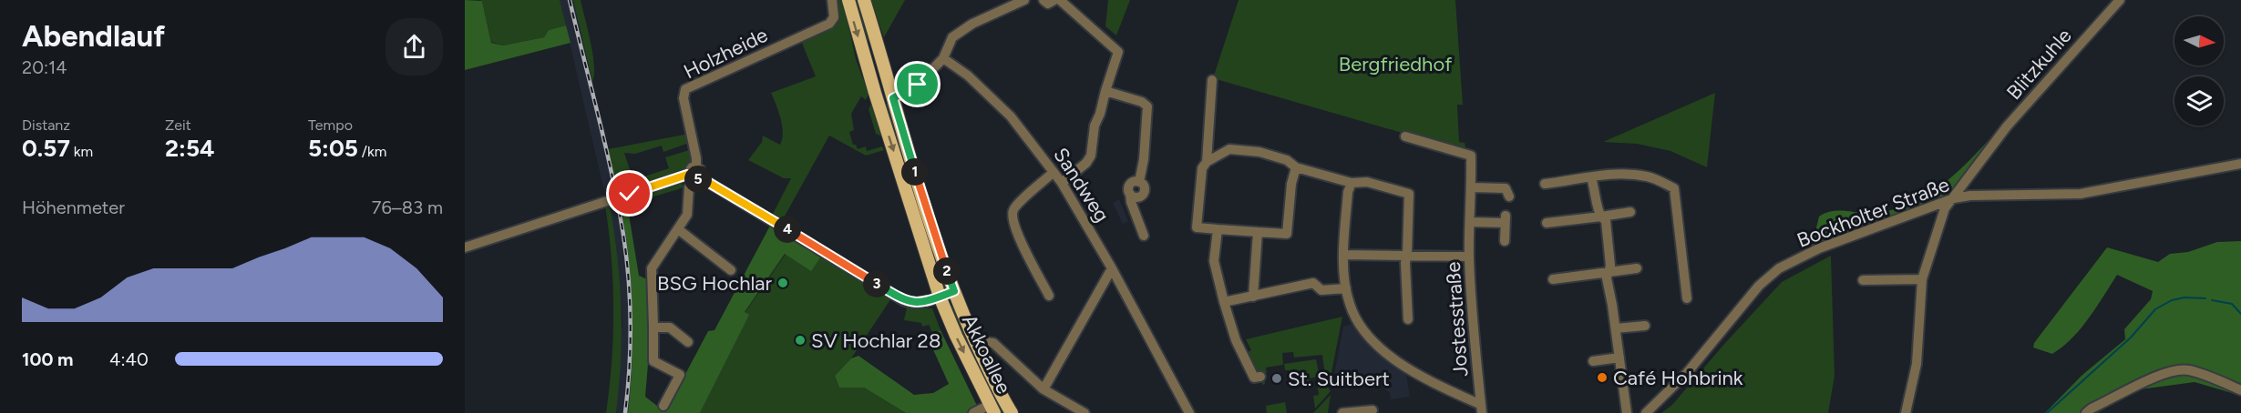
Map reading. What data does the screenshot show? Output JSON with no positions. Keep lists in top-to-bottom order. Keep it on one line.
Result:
{"streets":{"main road":["Akkoallee"],"street":["Holzheide","Blitzkuhle","Sandweg","Bockholter Straße","Jostesstraße"]},"crossings":[["Blitzkuhle","Bockholter Straße"]],"parks":["Bergfriedhof"],"places":["BSG Hochlar","SV Hochlar 28","Café Hohbrink","St. Suitbert"],"north":"right","page":{"heading":["Abendlauf","20:14"],"stats":[["Distanz","0.57 km"],["Zeit","2:54"],["Tempo","5:05 /km"]],"pins":["1","5","4","2","3"],"chart":["Höhenmeter","76–83 m"],"list":[{"name":"100 m","note":"4:40"}]}}
